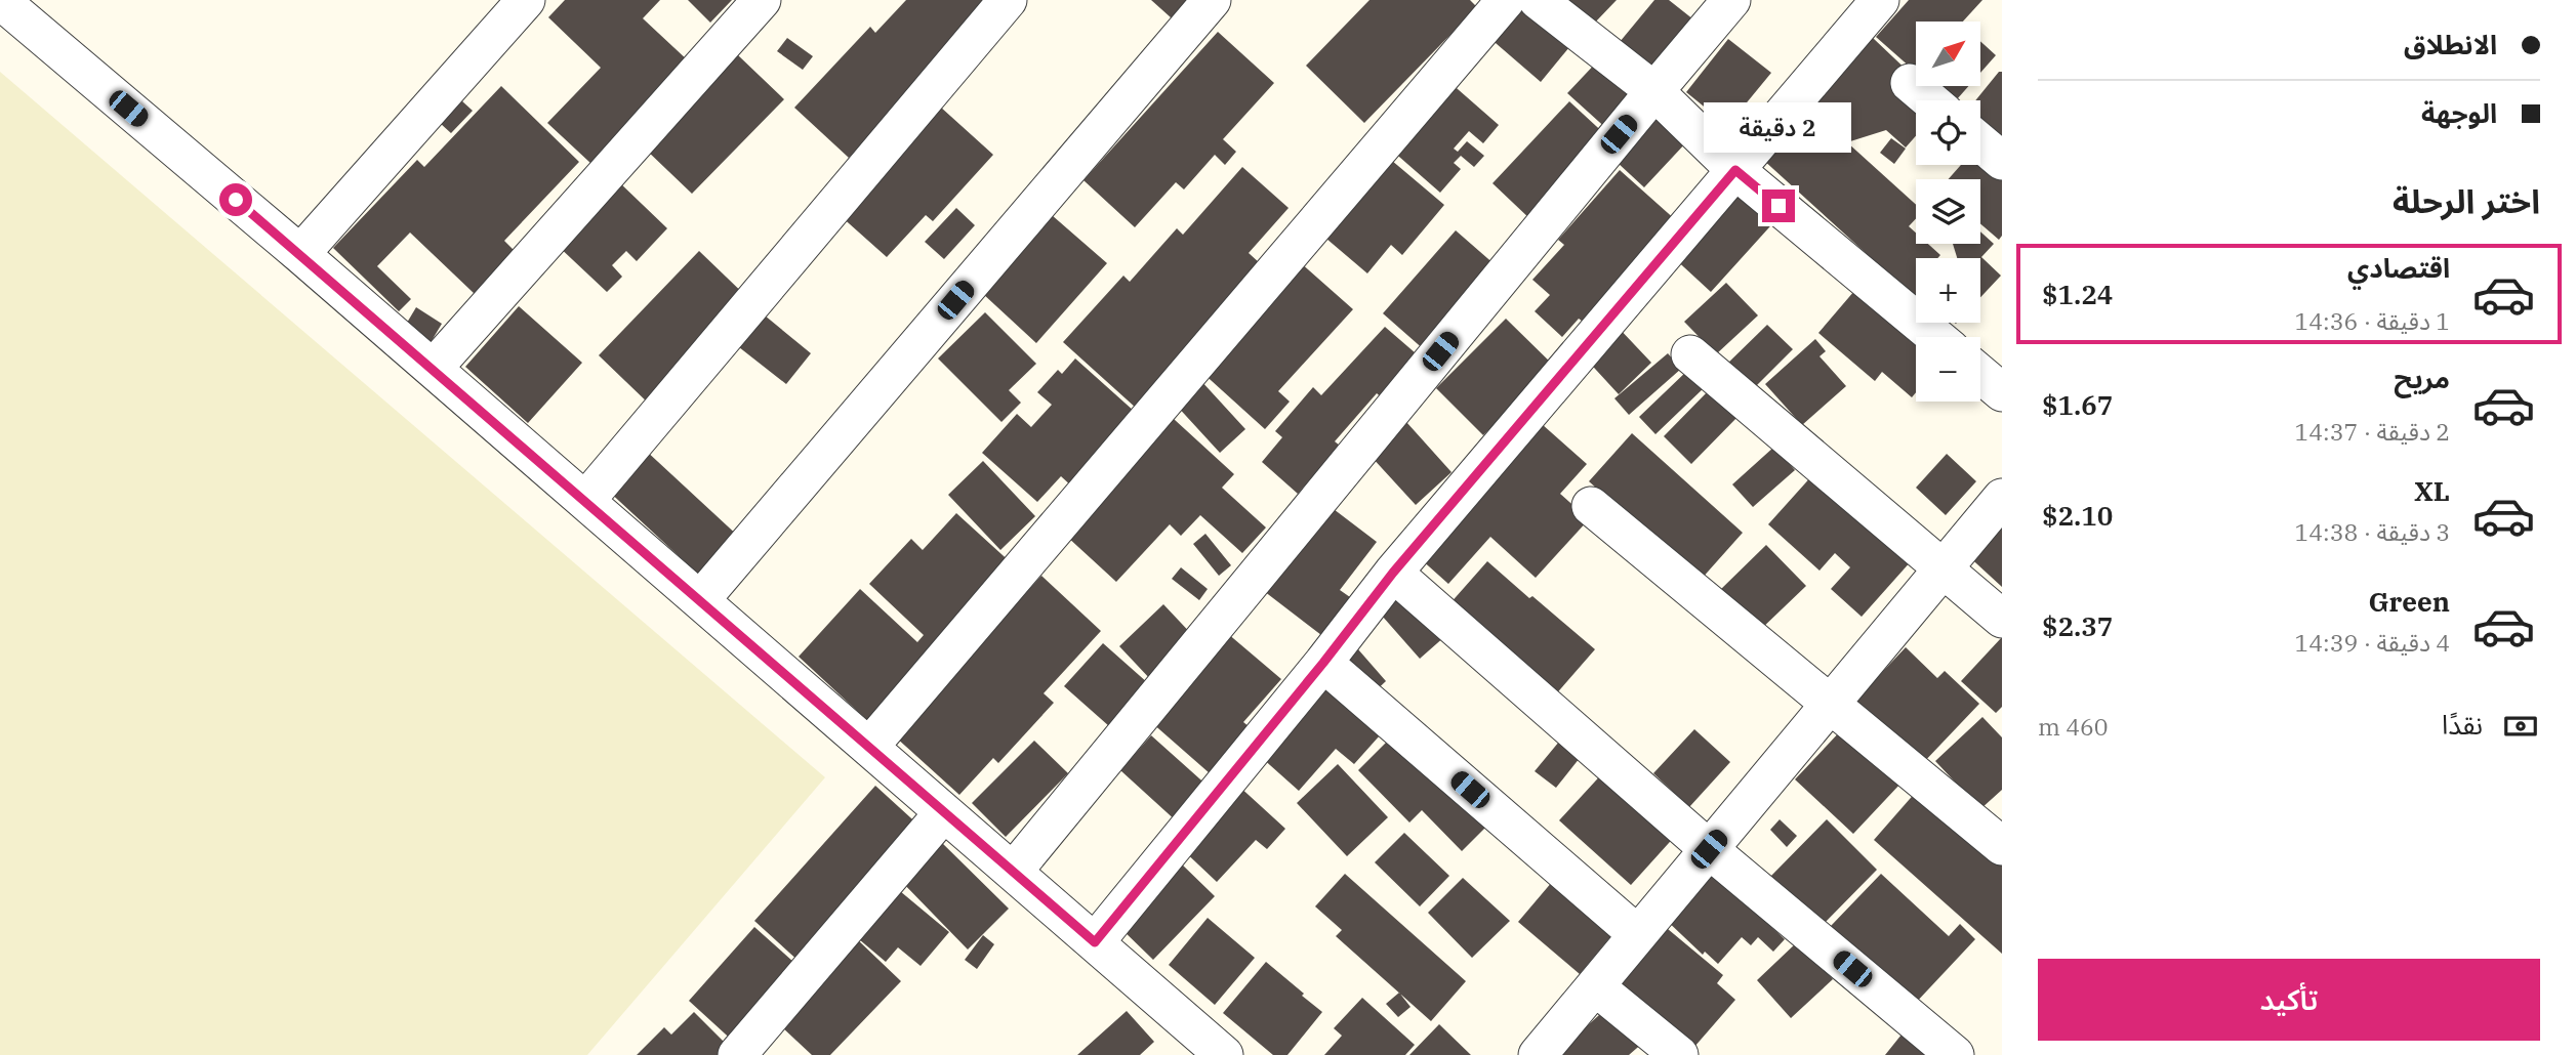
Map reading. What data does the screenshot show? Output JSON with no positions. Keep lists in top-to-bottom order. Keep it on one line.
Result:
{"north":"top right","page":{"banner":["الانطلاق","الوجهة"],"map_buttons":["+","−"],"bubble":"2 دقيقة","heading":"اختر الرحلة","list":[{"name":"اقتصادي","note":"1 دقيقة · 14:36","value":"$1.24"},{"name":"مريح","note":"2 دقيقة · 14:37","value":"$1.67"},{"name":"XL","note":"3 دقيقة · 14:38","value":"$2.10"},{"name":"Green","note":"4 دقيقة · 14:39","value":"$2.37"}],"pay":["نقدًا","460 m"],"buttons":"تأكيد"}}
